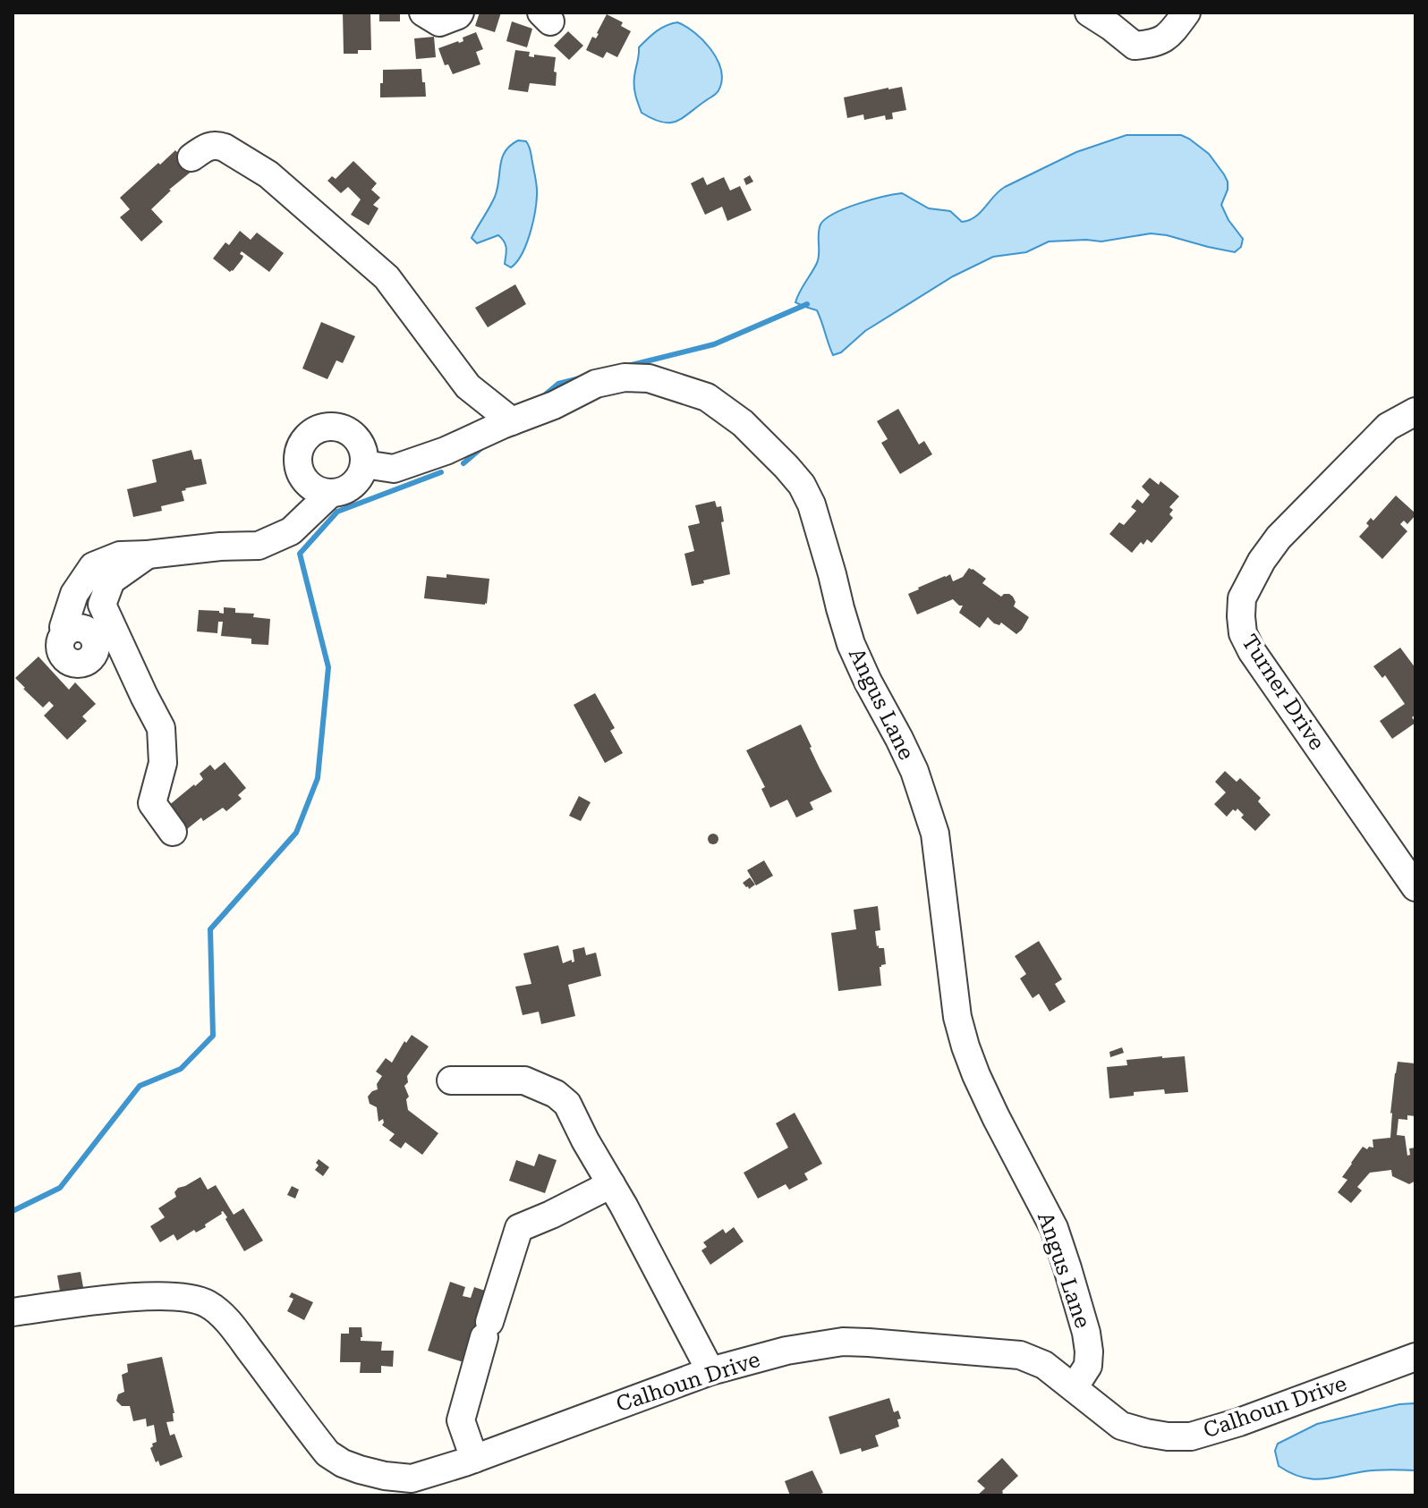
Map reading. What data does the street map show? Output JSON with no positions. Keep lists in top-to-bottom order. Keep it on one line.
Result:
{"streets":{"street":["Turner Drive","Angus Lane","Calhoun Drive"]},"crossings":[["Angus Lane","Calhoun Drive"]]}
